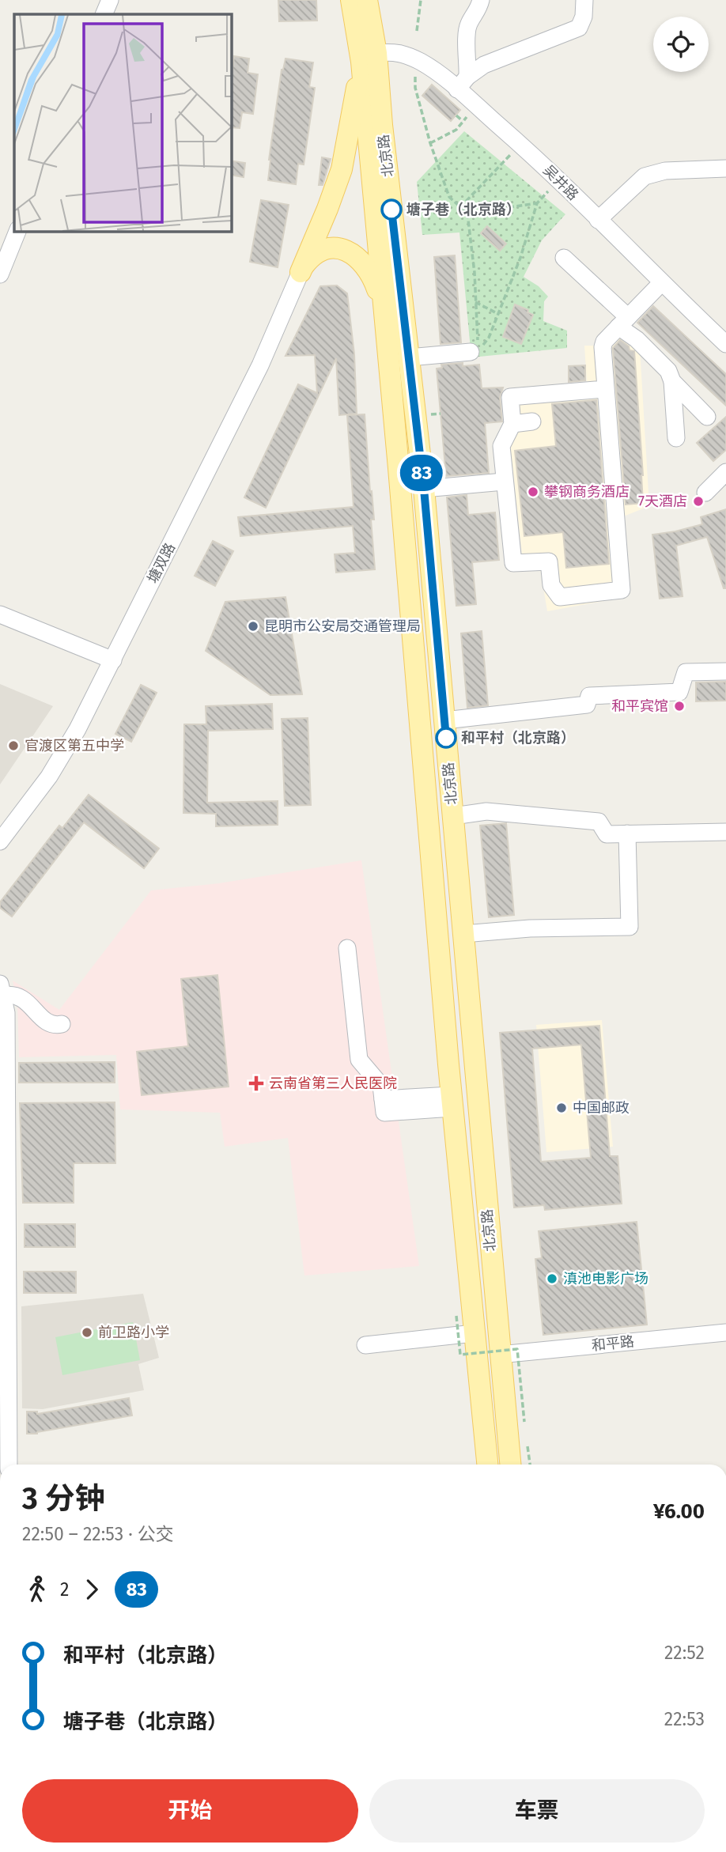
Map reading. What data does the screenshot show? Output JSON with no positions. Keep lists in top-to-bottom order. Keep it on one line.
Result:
{"streets":{"main road":["北京路"],"street":["吴井路","塘双路","和平路"]},"crossings":[["北京路","吴井路"],["北京路","和平路"]],"places":{"other":["塘子巷（北京路）","攀钢商务酒店","7天酒店","昆明市公安局交通管理局","和平宾馆","和平村（北京路）","官渡区第五中学","中国邮政","滇池电影广场","前卫路小学"],"health":["云南省第三人民医院"]},"lines":["bus line 83"],"page":{"on_map":"83","heading":["3 分钟","22:50 – 22:53 · 公交","¥6.00"],"legs":["2","83"],"list":[{"name":"和平村（北京路）","value":"22:52"},{"name":"塘子巷（北京路）","value":"22:53"}],"buttons":["开始","车票"]}}
